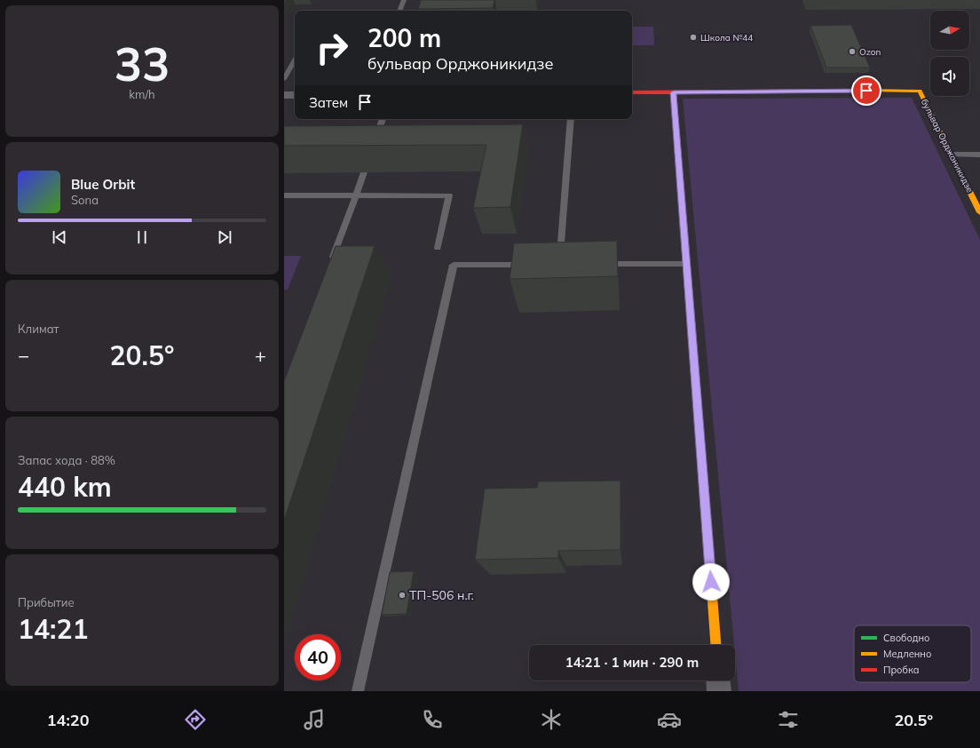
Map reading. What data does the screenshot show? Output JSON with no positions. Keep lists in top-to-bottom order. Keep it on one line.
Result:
{"streets":{"street":["бульвар Орджоникидзе"]},"places":["Школа №44","Ozon","ТП-506 н.г."],"legend":["Свободно","Медленно","Пробка"],"north":"right","page":{"tile":[["33","km/h"],"Климат",["Запас хода · 88%","440 km"],["Прибытие","14:21"]],"turn":["200 m","бульвар Орджоникидзе"],"then":"Затем","song":["Blue Orbit","Sona"],"heat":["−","20.5°","+"],"limit":"40","trip":"14:21 · 1 мин · 290 m","tabs":["14:20","20.5°"]}}
